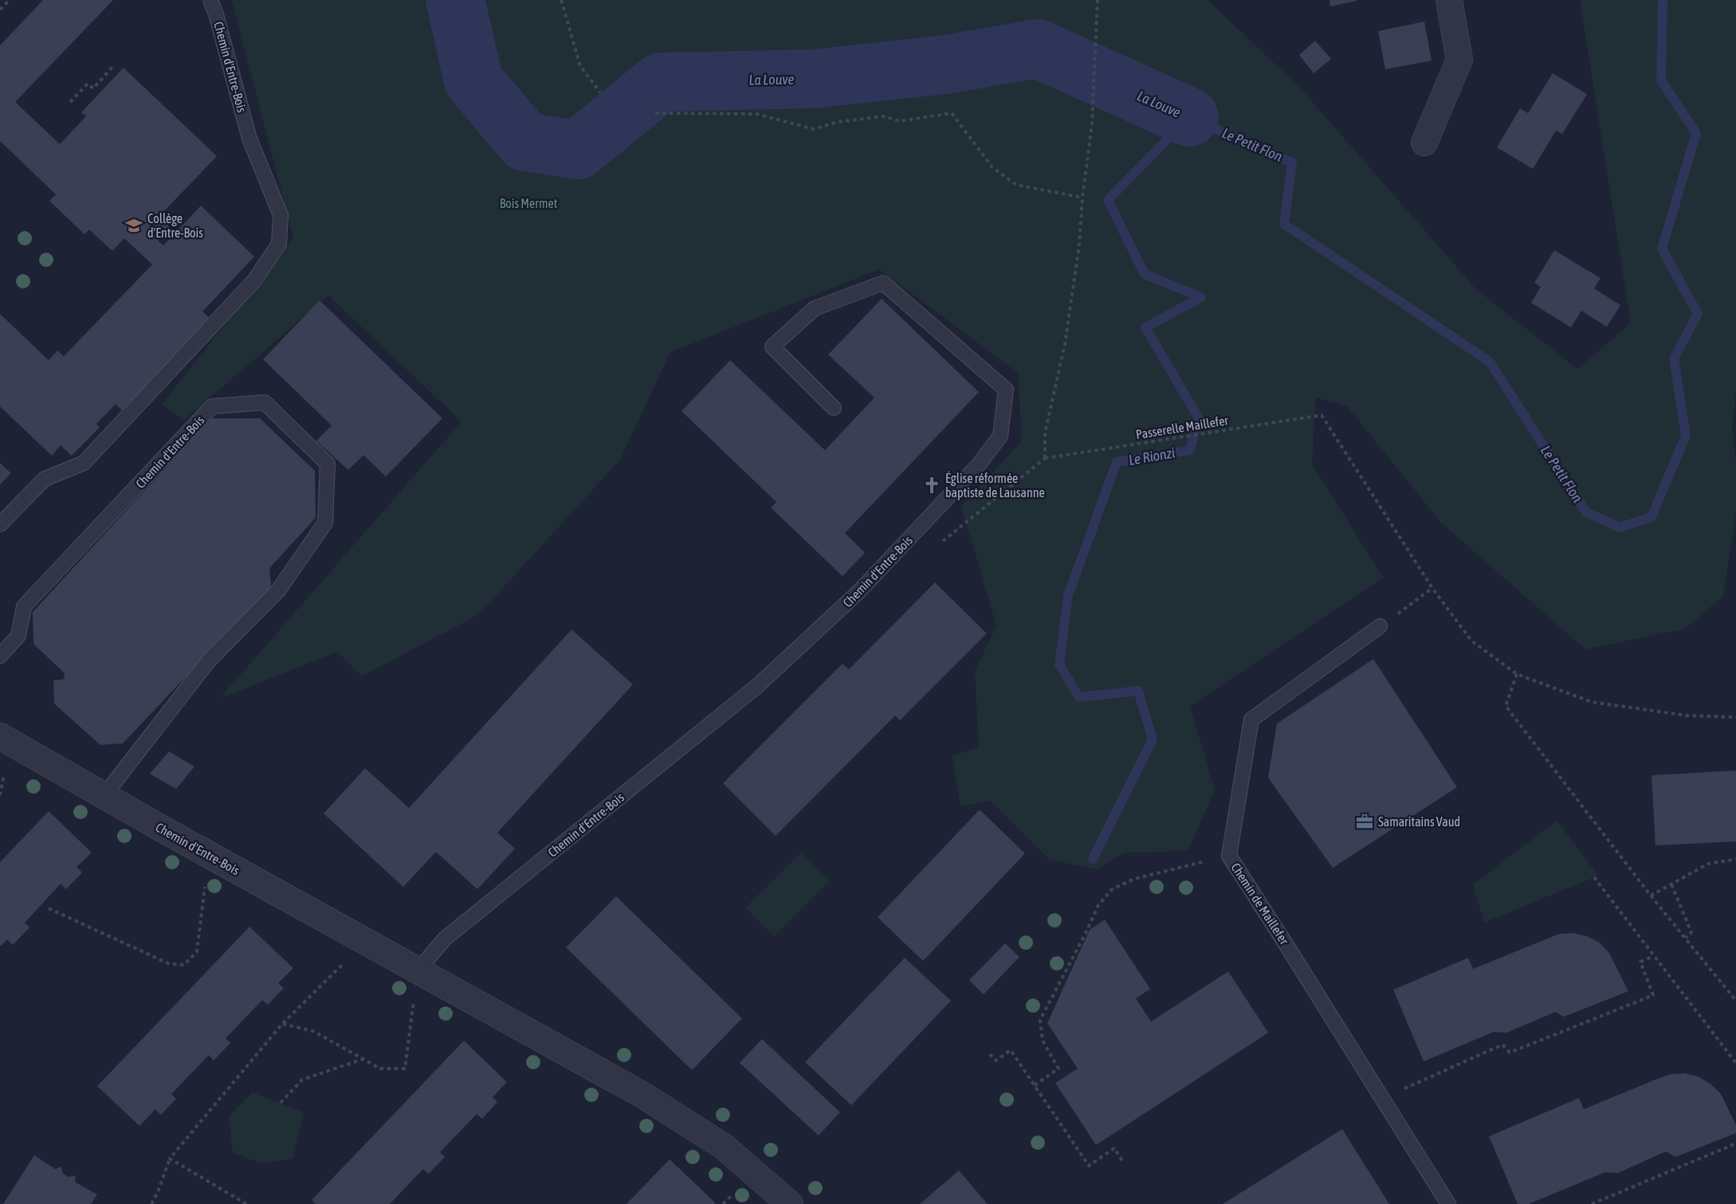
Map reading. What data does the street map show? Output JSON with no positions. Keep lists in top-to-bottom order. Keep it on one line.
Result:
{"streets":{"street":["Chemin d'Entre-Bois"],"lane":["Chemin de Maillefer"],"path":["Passerelle Maillefer"]},"water":["La Louve","Le Petit Flon","Le Rionzi"],"parks":["Bois Mermet"],"places":{"school or university":["Collège d'Entre-Bois"],"church":["Église réformée baptiste de Lausanne"],"office":["Samaritains Vaud"]}}
